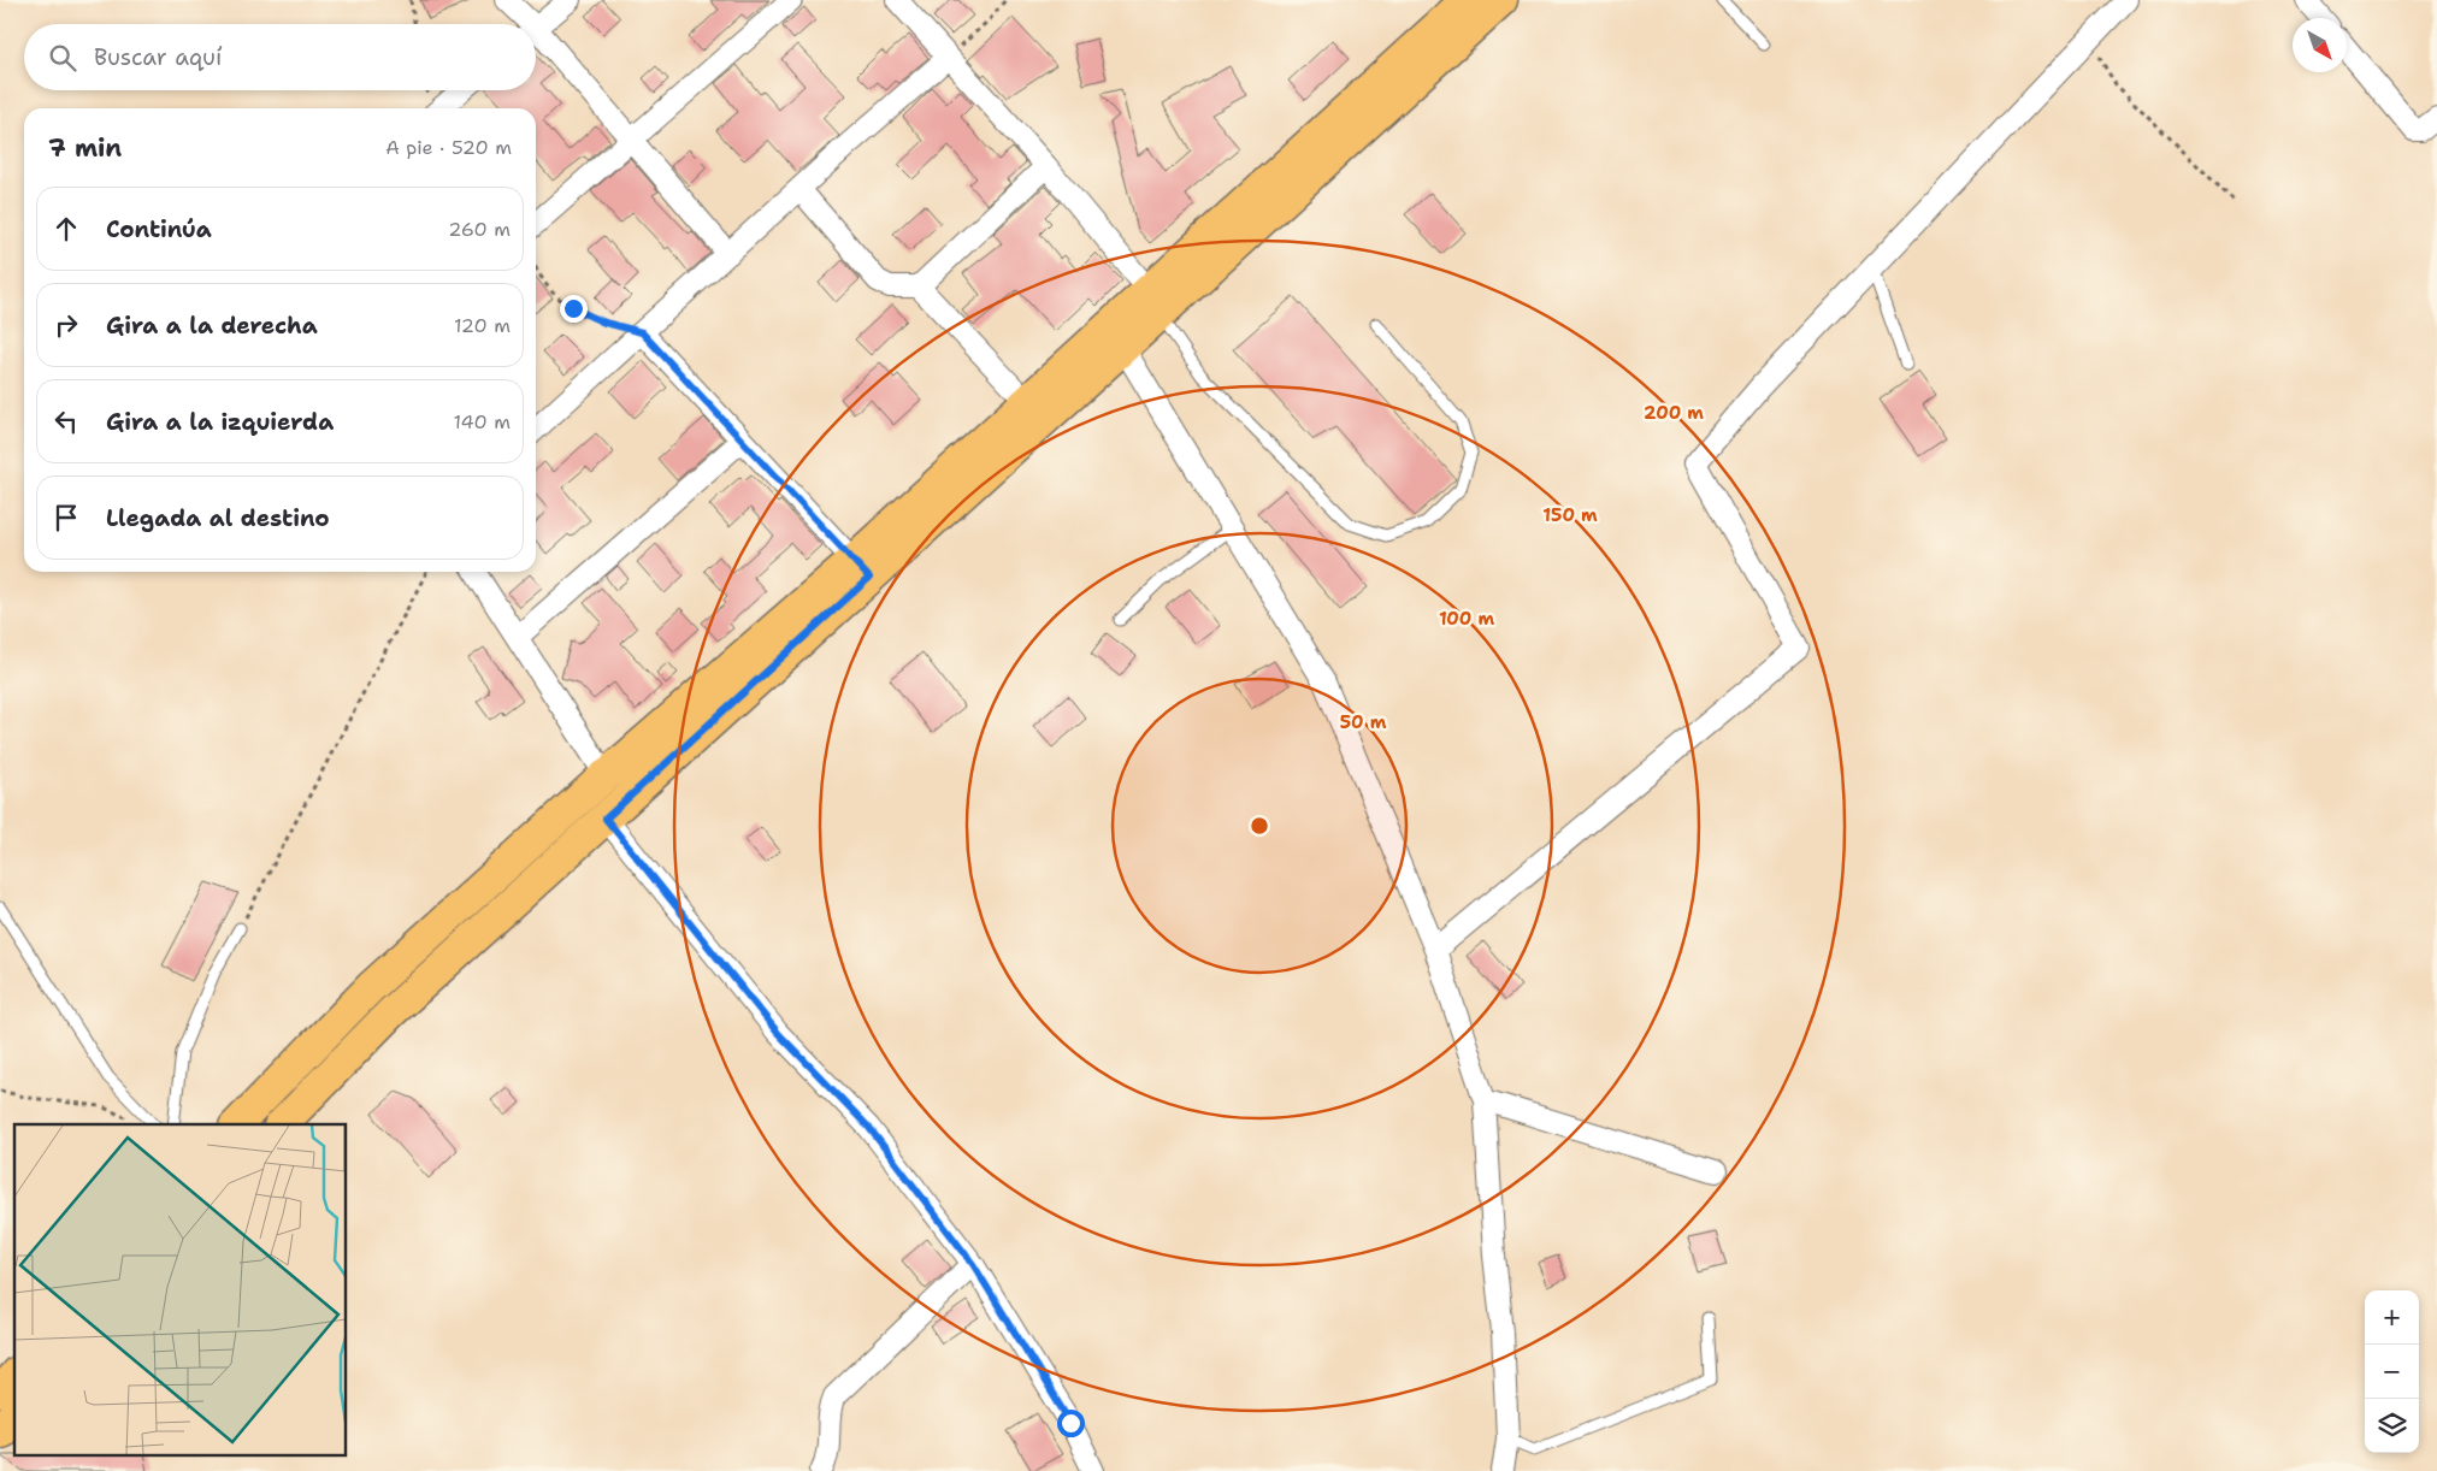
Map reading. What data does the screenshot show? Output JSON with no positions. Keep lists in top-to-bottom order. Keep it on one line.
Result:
{"north":"bottom right","page":{"search":"Buscar aquí","heading":["7 min","A pie · 520 m"],"list":[["Continúa","260 m"],["Gira a la derecha","120 m"],["Gira a la izquierda","140 m"],"Llegada al destino"],"map_buttons":["+","−"]},"rings":["200 m","150 m","100 m","50 m"]}
